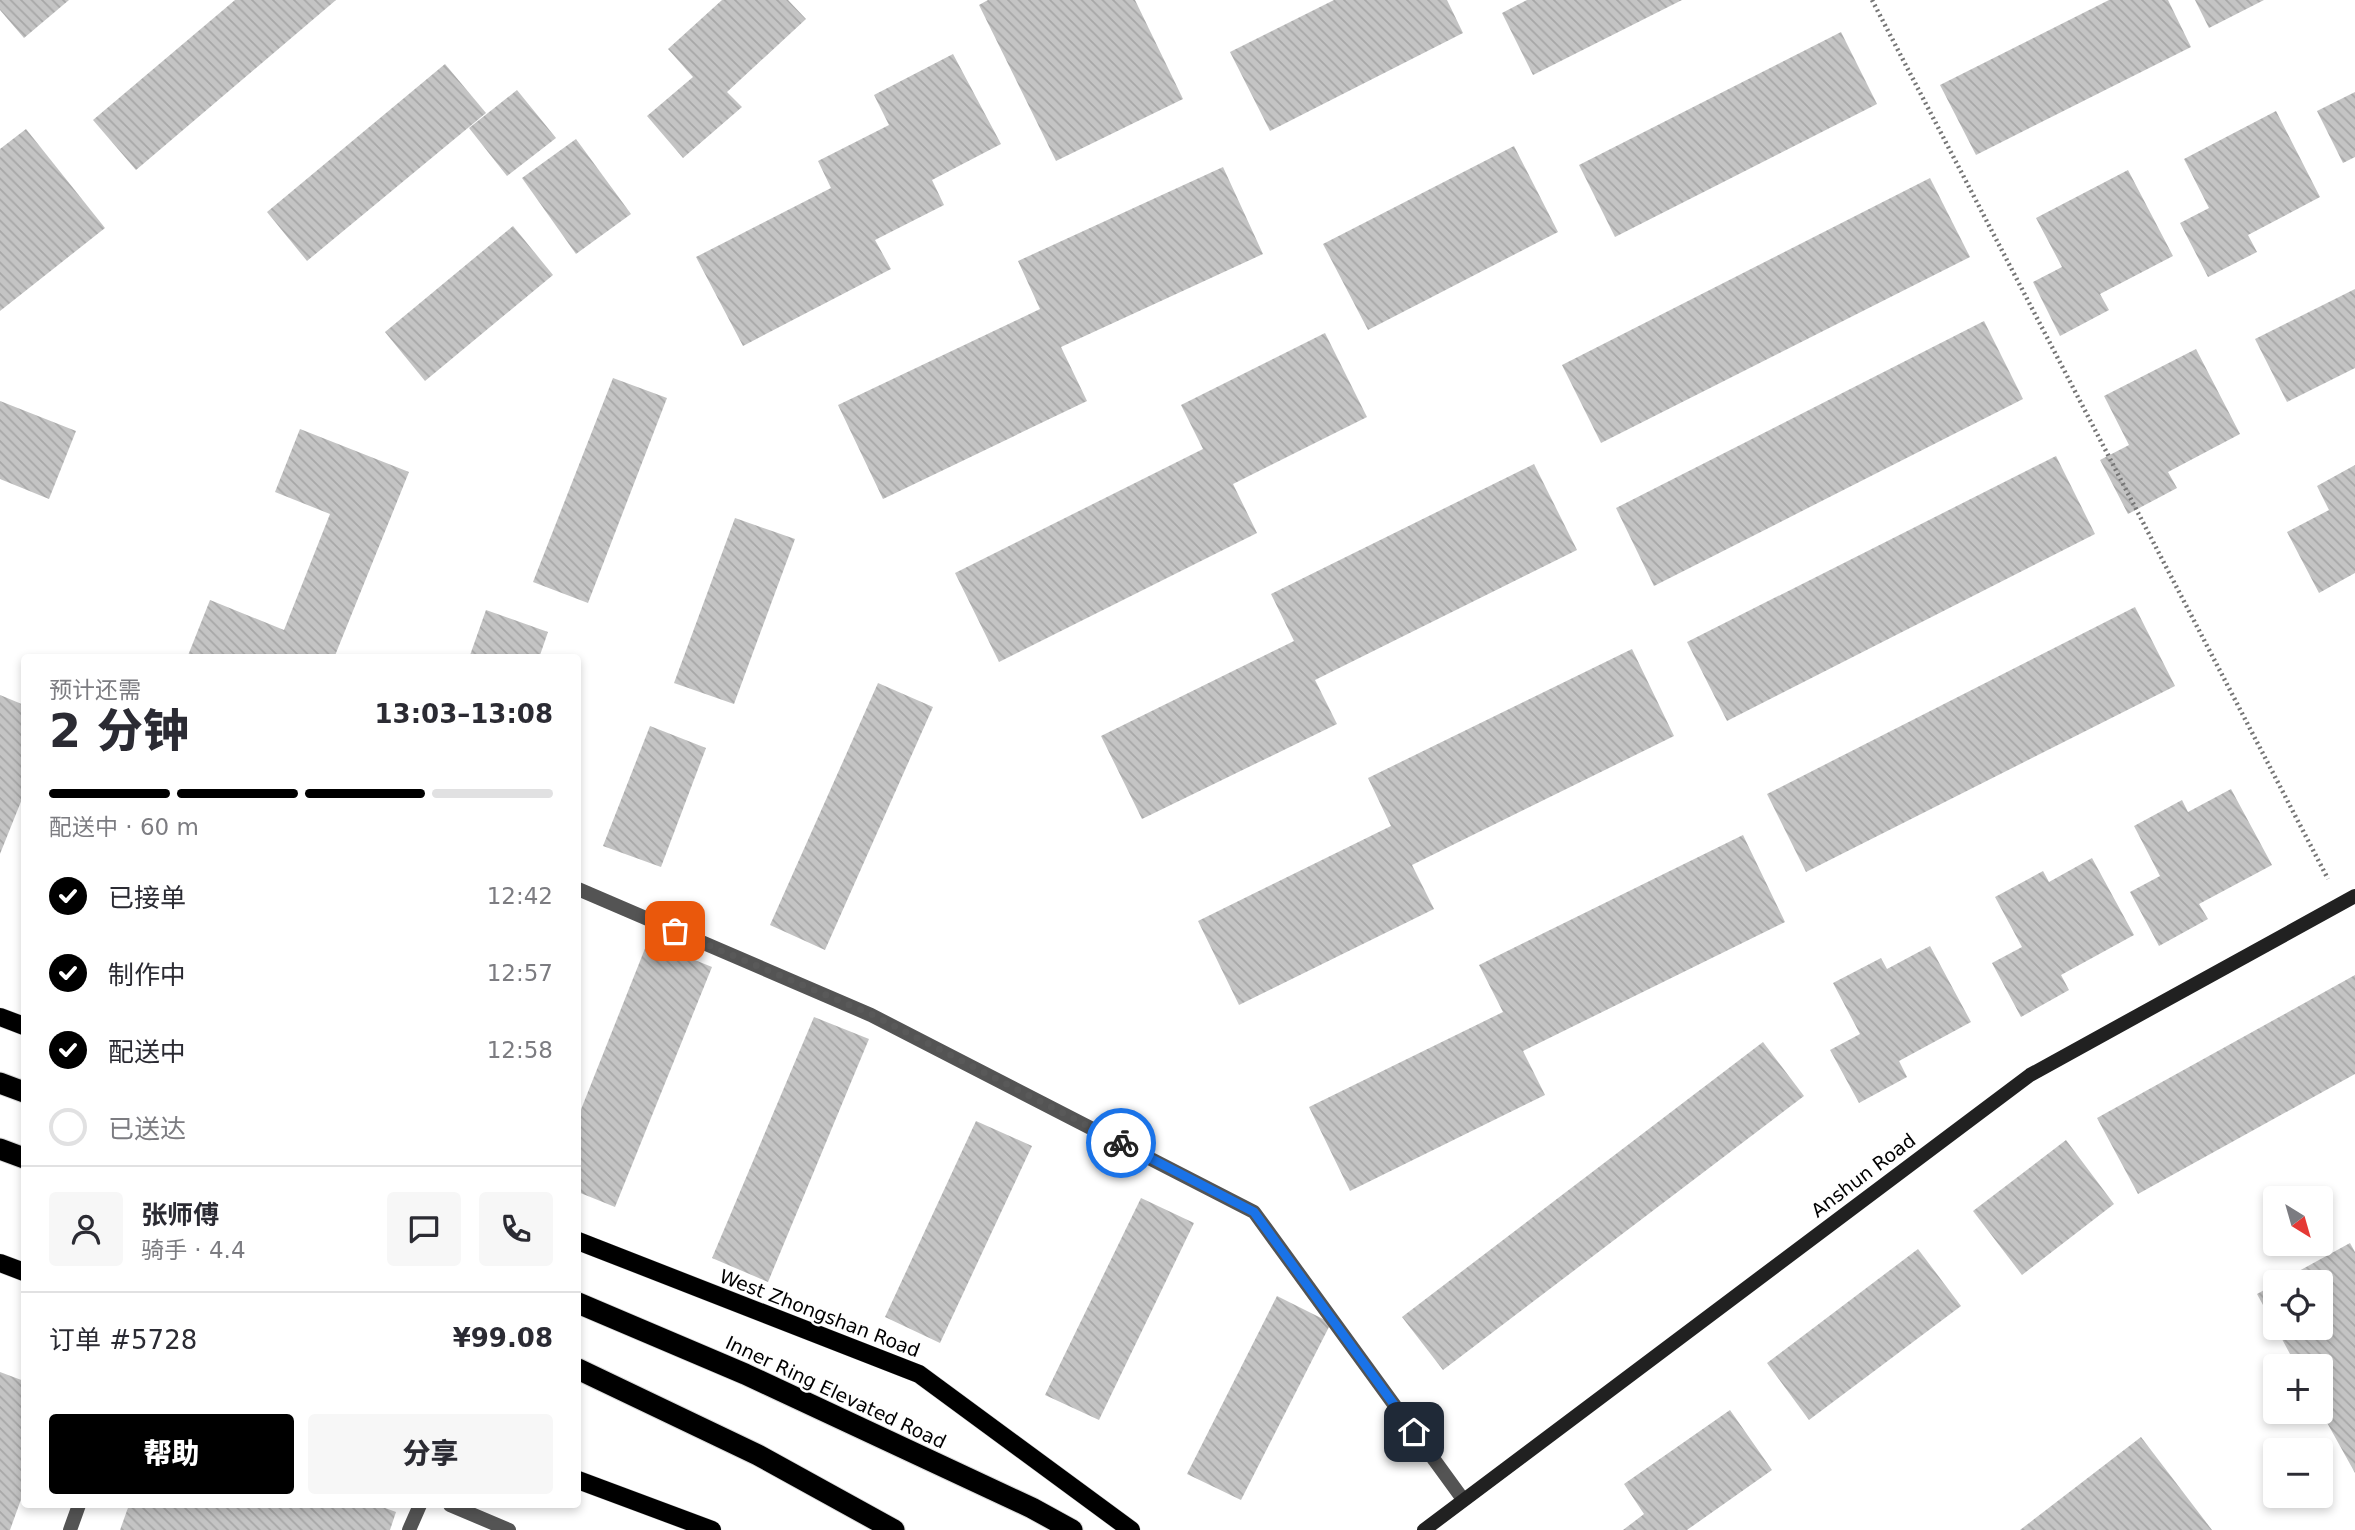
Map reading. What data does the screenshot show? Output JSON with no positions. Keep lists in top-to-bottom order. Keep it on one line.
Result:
{"streets":{"highway":["Inner Ring Elevated Road"],"main road":["West Zhongshan Road"],"street":["Anshun Road"]},"north":"bottom right","page":{"heading":["2 分钟","预计还需","13:03–13:08"],"panel":["张师傅","骑手 · 4.4","订单 #5728","¥99.08"],"bar":"配送中 · 60 m","list":[["已接单","12:42"],["制作中","12:57"],["配送中","12:58"],"已送达"],"map_buttons":["+","−"],"buttons":["帮助","分享"]}}
